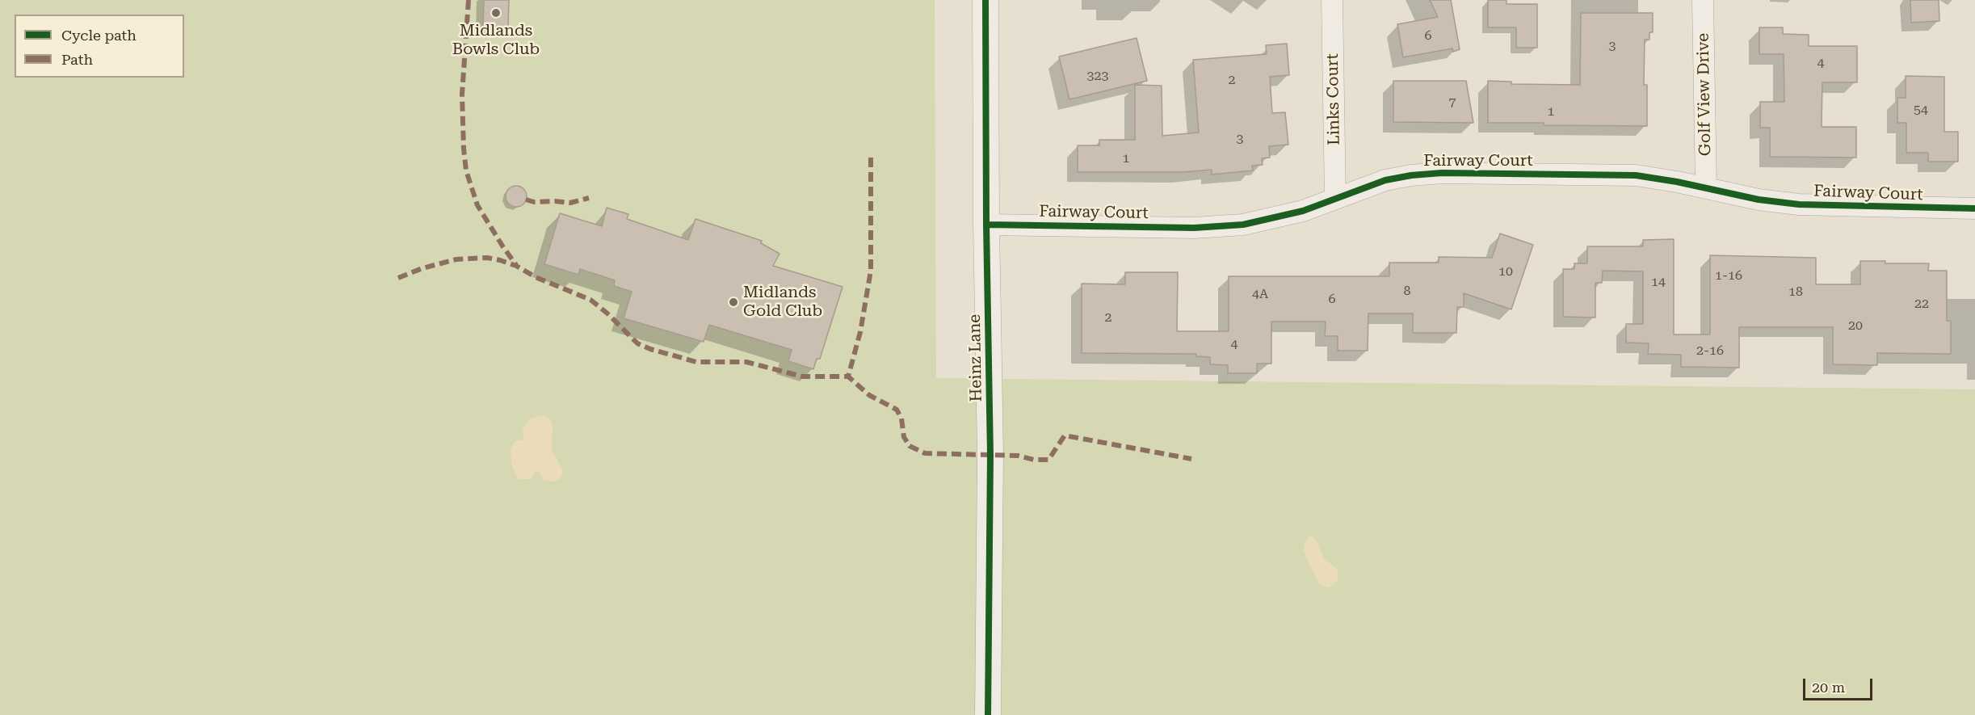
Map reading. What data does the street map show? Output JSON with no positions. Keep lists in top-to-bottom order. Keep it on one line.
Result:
{"streets":{"street":["Golf View Drive","Links Court","Fairway Court","Heinz Lane"]},"crossings":[["Golf View Drive","Fairway Court"],["Links Court","Fairway Court"],["Fairway Court","Heinz Lane"]],"places":["Midlands Bowls Club","Midlands Gold Club"],"house_numbers":["6","3","4","323","2","7","54","1","3","1","10","1-16","14","8","18","4A","6","22","2","20","4","2-16"],"legend":["Cycle path","Path"],"scale_bar":"20 m"}
